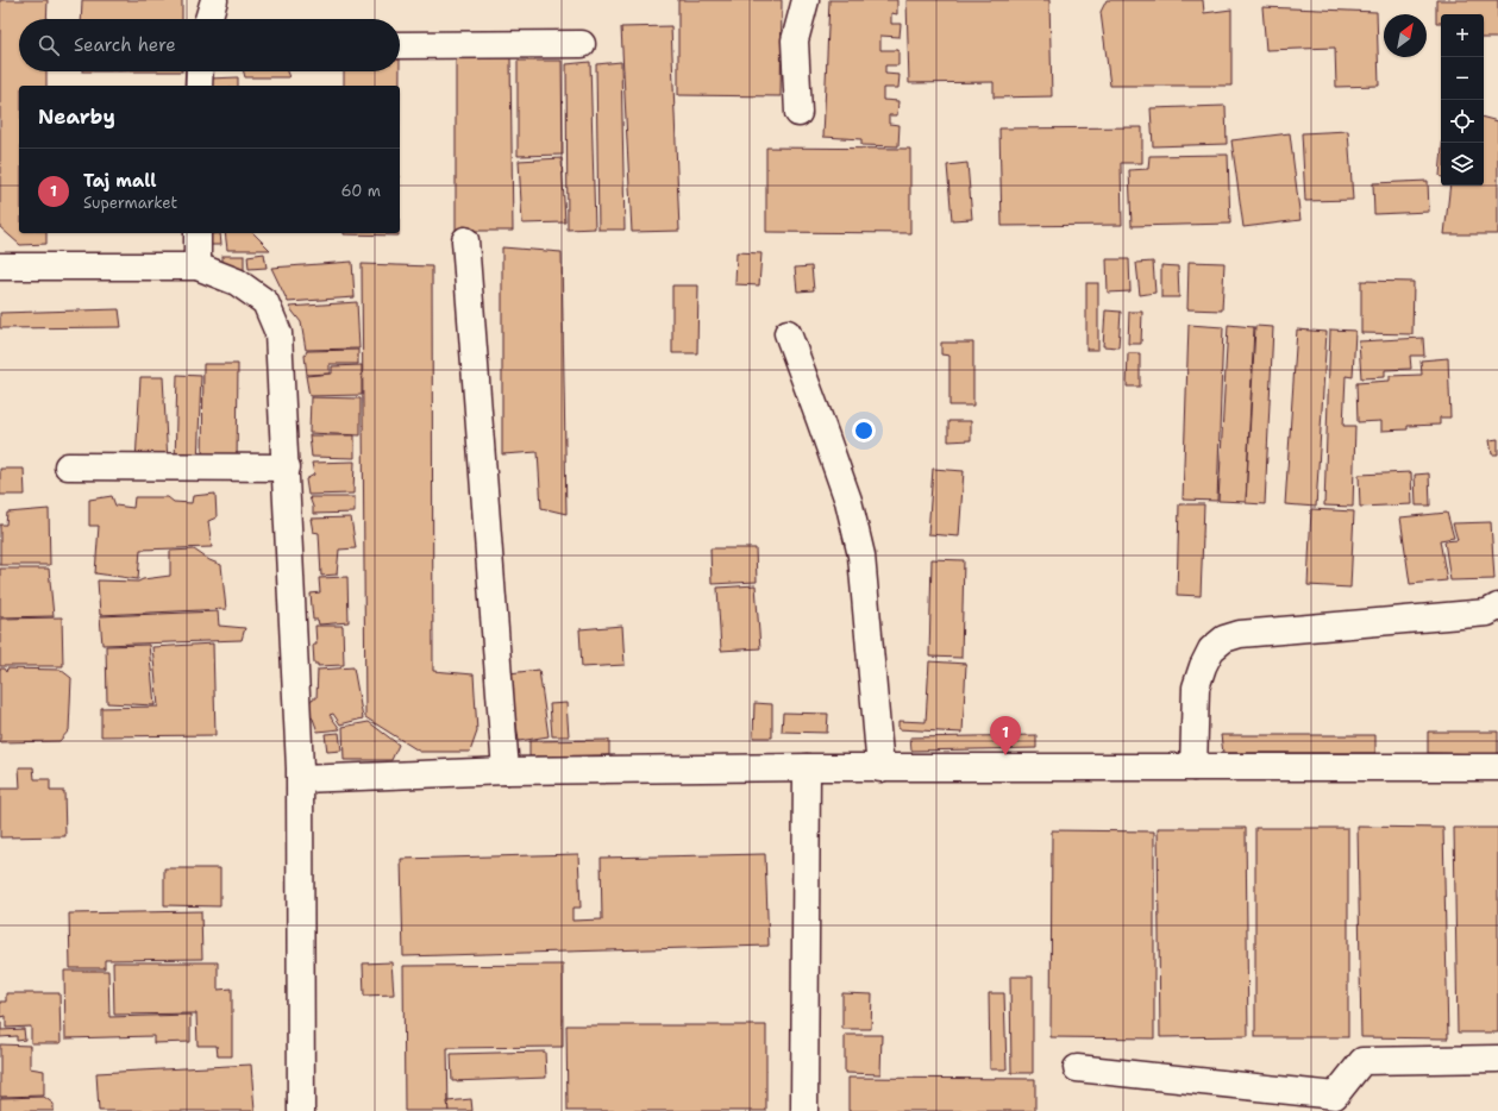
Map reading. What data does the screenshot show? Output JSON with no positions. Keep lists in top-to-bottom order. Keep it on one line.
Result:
{"north":"top right","page":{"map_buttons":["+","−"],"search":"Search here","heading":"Nearby","list":[{"mark":"1","name":"Taj mall","note":"Supermarket","value":"60 m"}],"pins":"1"}}
